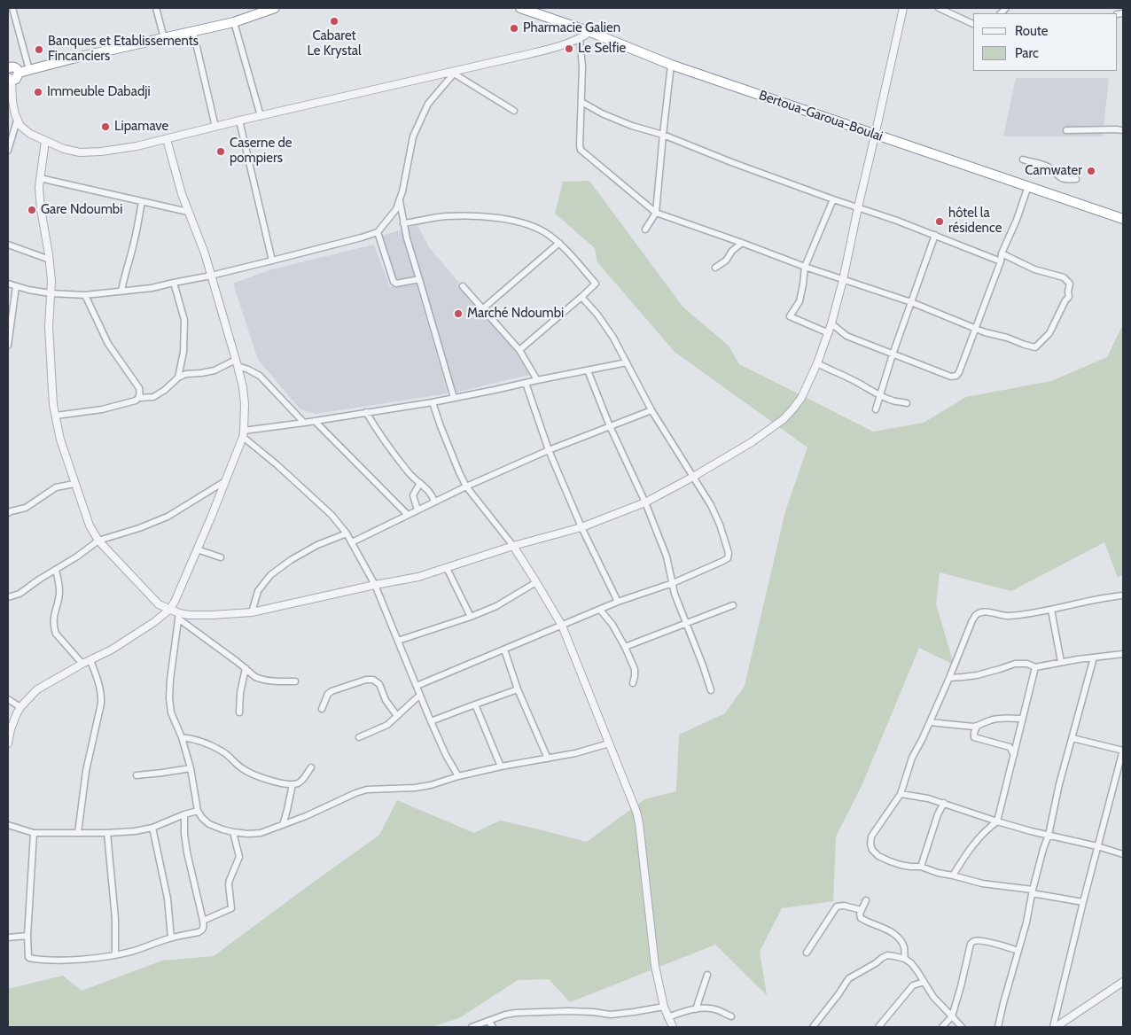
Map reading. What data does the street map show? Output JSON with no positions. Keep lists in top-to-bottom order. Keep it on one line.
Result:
{"streets":{"highway":["Bertoua-Garoua-Boulai"]},"places":["Cabaret Le Krystal","Pharmacie Galien","Le Selfie","Banques et Etablissements Fincanciers","Immeuble Dabadji","Lipamave","Caserne de pompiers","Camwater","Gare Ndoumbi","hôtel la résidence","Marché Ndoumbi"],"legend":["Route","Parc"]}
